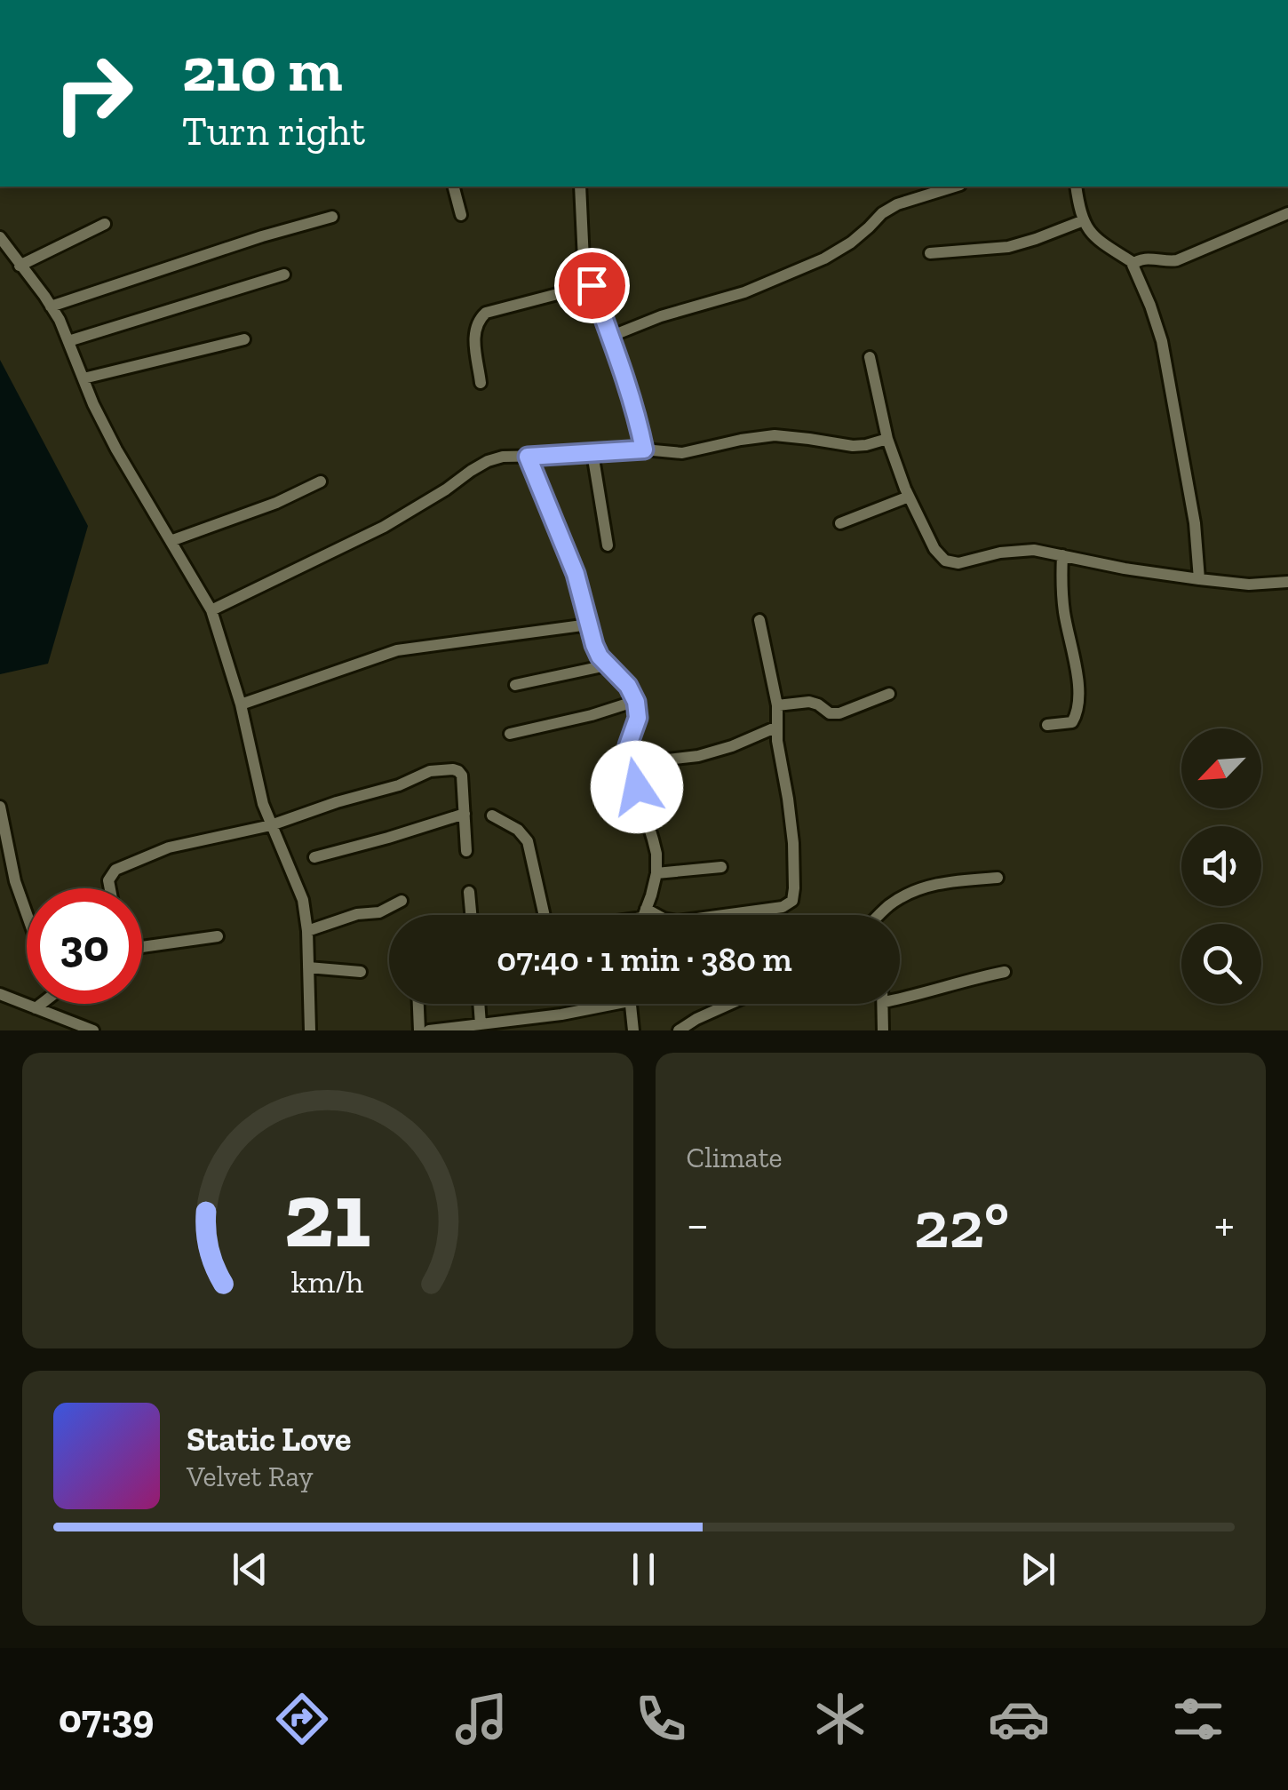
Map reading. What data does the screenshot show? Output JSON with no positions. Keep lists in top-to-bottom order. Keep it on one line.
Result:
{"north":"bottom left","page":{"turn":["210 m","Turn right"],"limit":"30","trip":"07:40 · 1 min · 380 m","tile":"Climate","heat":["−","22°","+"],"song":["Static Love","Velvet Ray"],"tabs":"07:39","gauge":["21","km/h"]}}
